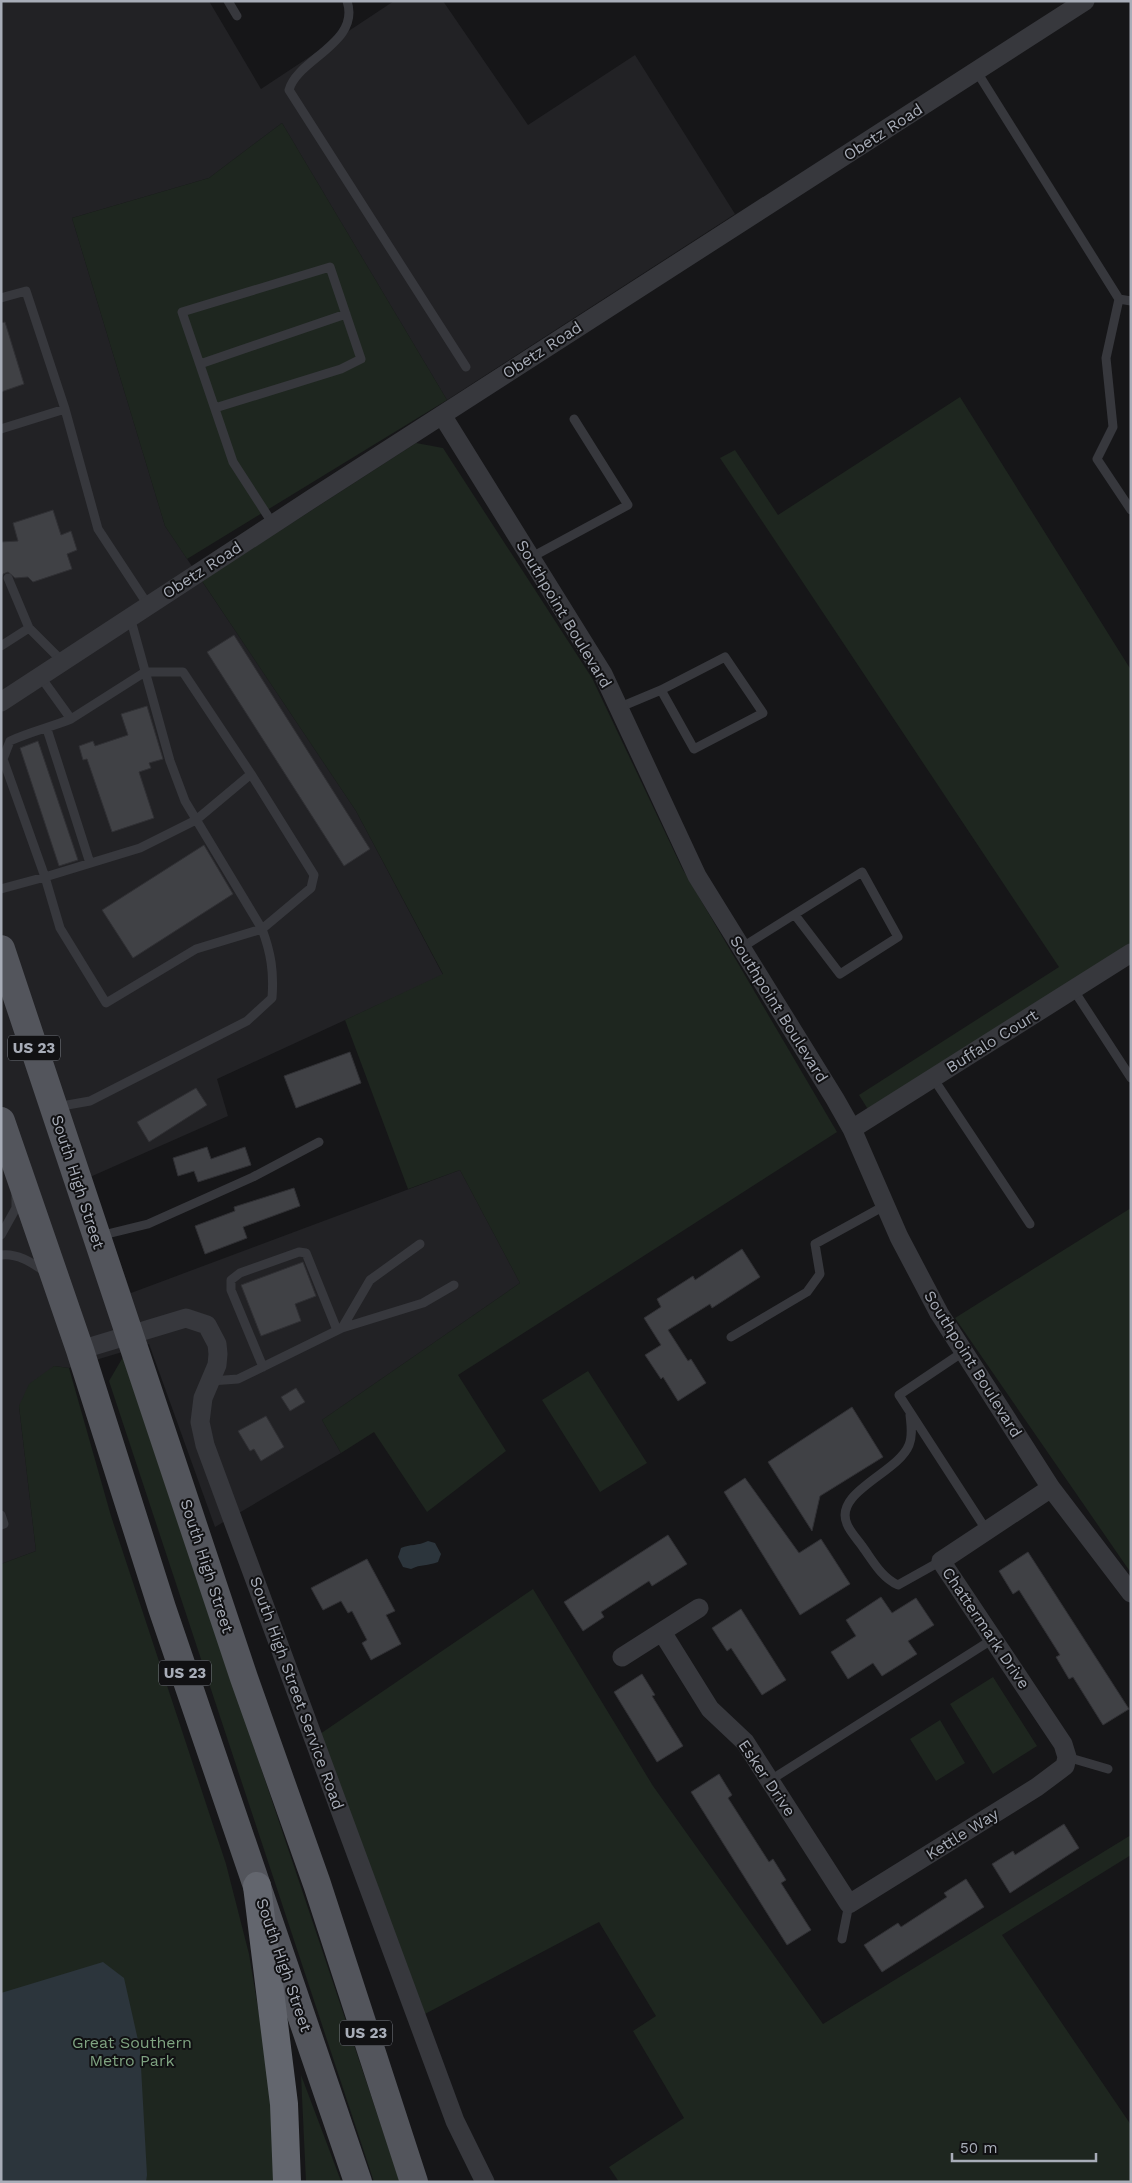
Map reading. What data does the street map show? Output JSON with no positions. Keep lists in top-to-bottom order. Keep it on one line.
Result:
{"streets":{"main road":["US 23","South High Street"],"street":["Obetz Road","Southpoint Boulevard","Buffalo Court","Chattermark Drive","South High Street Service Road","Esker Drive","Kettle Way"]},"crossings":[["Obetz Road","Southpoint Boulevard"],["Southpoint Boulevard","Buffalo Court"],["Southpoint Boulevard","Chattermark Drive"],["South High Street","South High Street Service Road"],["Chattermark Drive","Kettle Way"],["Esker Drive","Kettle Way"]],"parks":["Great Southern Metro Park"],"scale_bar":"50 m"}
